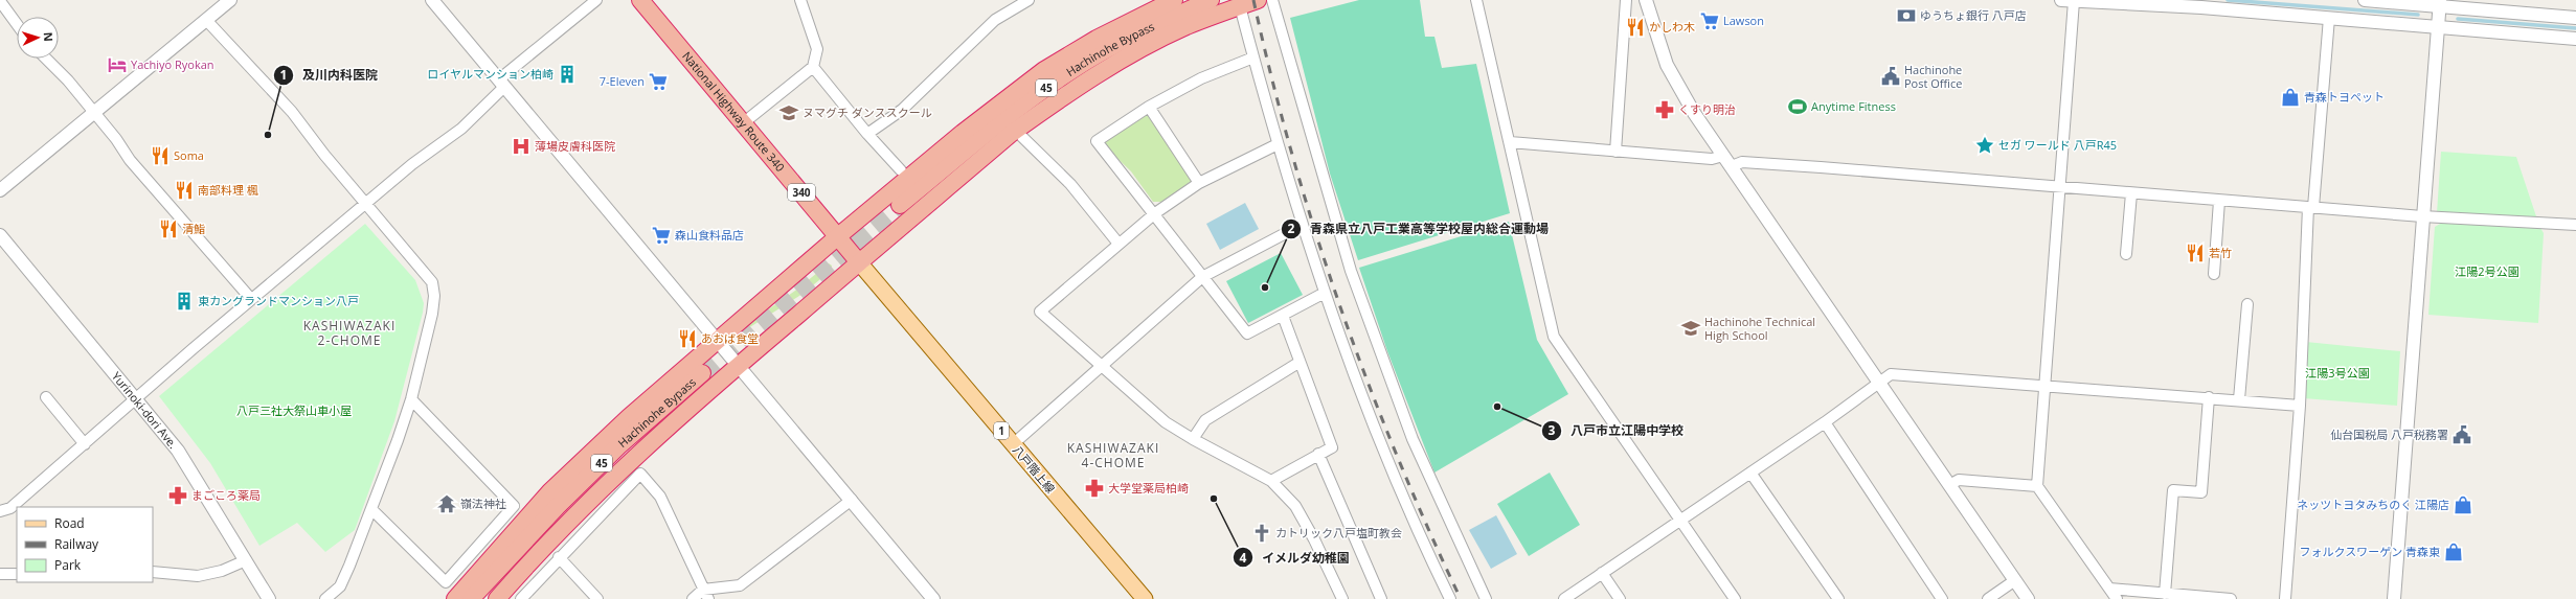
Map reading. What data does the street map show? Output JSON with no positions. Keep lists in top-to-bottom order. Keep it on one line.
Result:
{"streets":{"highway":["Hachinohe Bypass","45","National Highway Route 340","340"],"main road":["1","八戸階上線"],"street":["Yurinoki-dori Ave."]},"crossings":[["National Highway Route 340","八戸階上線"]],"districts":["KASHIWAZAKI 2-CHOME","KASHIWAZAKI 4-CHOME"],"parks":["江陽2号公園","江陽3号公園","八戸三社大祭山車小屋"],"places":{"bank":["ゆうちょ銀行 八戸店"],"supermarket":["Lawson","7-Eleven","森山食料品店"],"restaurant":["かしわ木","Soma","南部料理 楓","清鮨","若竹","あおば食堂"],"hotel":["Yachiyo Ryokan"],"building":["ロイヤルマンション柏崎","東カングランドマンション八戸"],"public building":["Hachinohe Post Office","仙台国税局 八戸税務署"],"shop":["青森トヨペット","ネッツトヨタみちのく 江陽店","フォルクスワーゲン 青森東"],"sports":["Anytime Fitness"],"pharmacy":["くすり明治","大学堂薬局柏崎","まごころ薬局"],"school or university":["ヌマグチ ダンススクール","Hachinohe Technical High School"],"other":["及川内科医院","青森県立八戸工業高等学校屋内総合運動場","八戸市立江陽中学校","イメルダ幼稚園"],"place":["セガ ワールド 八戸R45"],"hospital":["薄場皮膚科医院"],"temple":["嶺法神社"],"church":["カトリック八戸塩町教会"]},"legend":["Road","Railway","Park"],"north":"right"}
